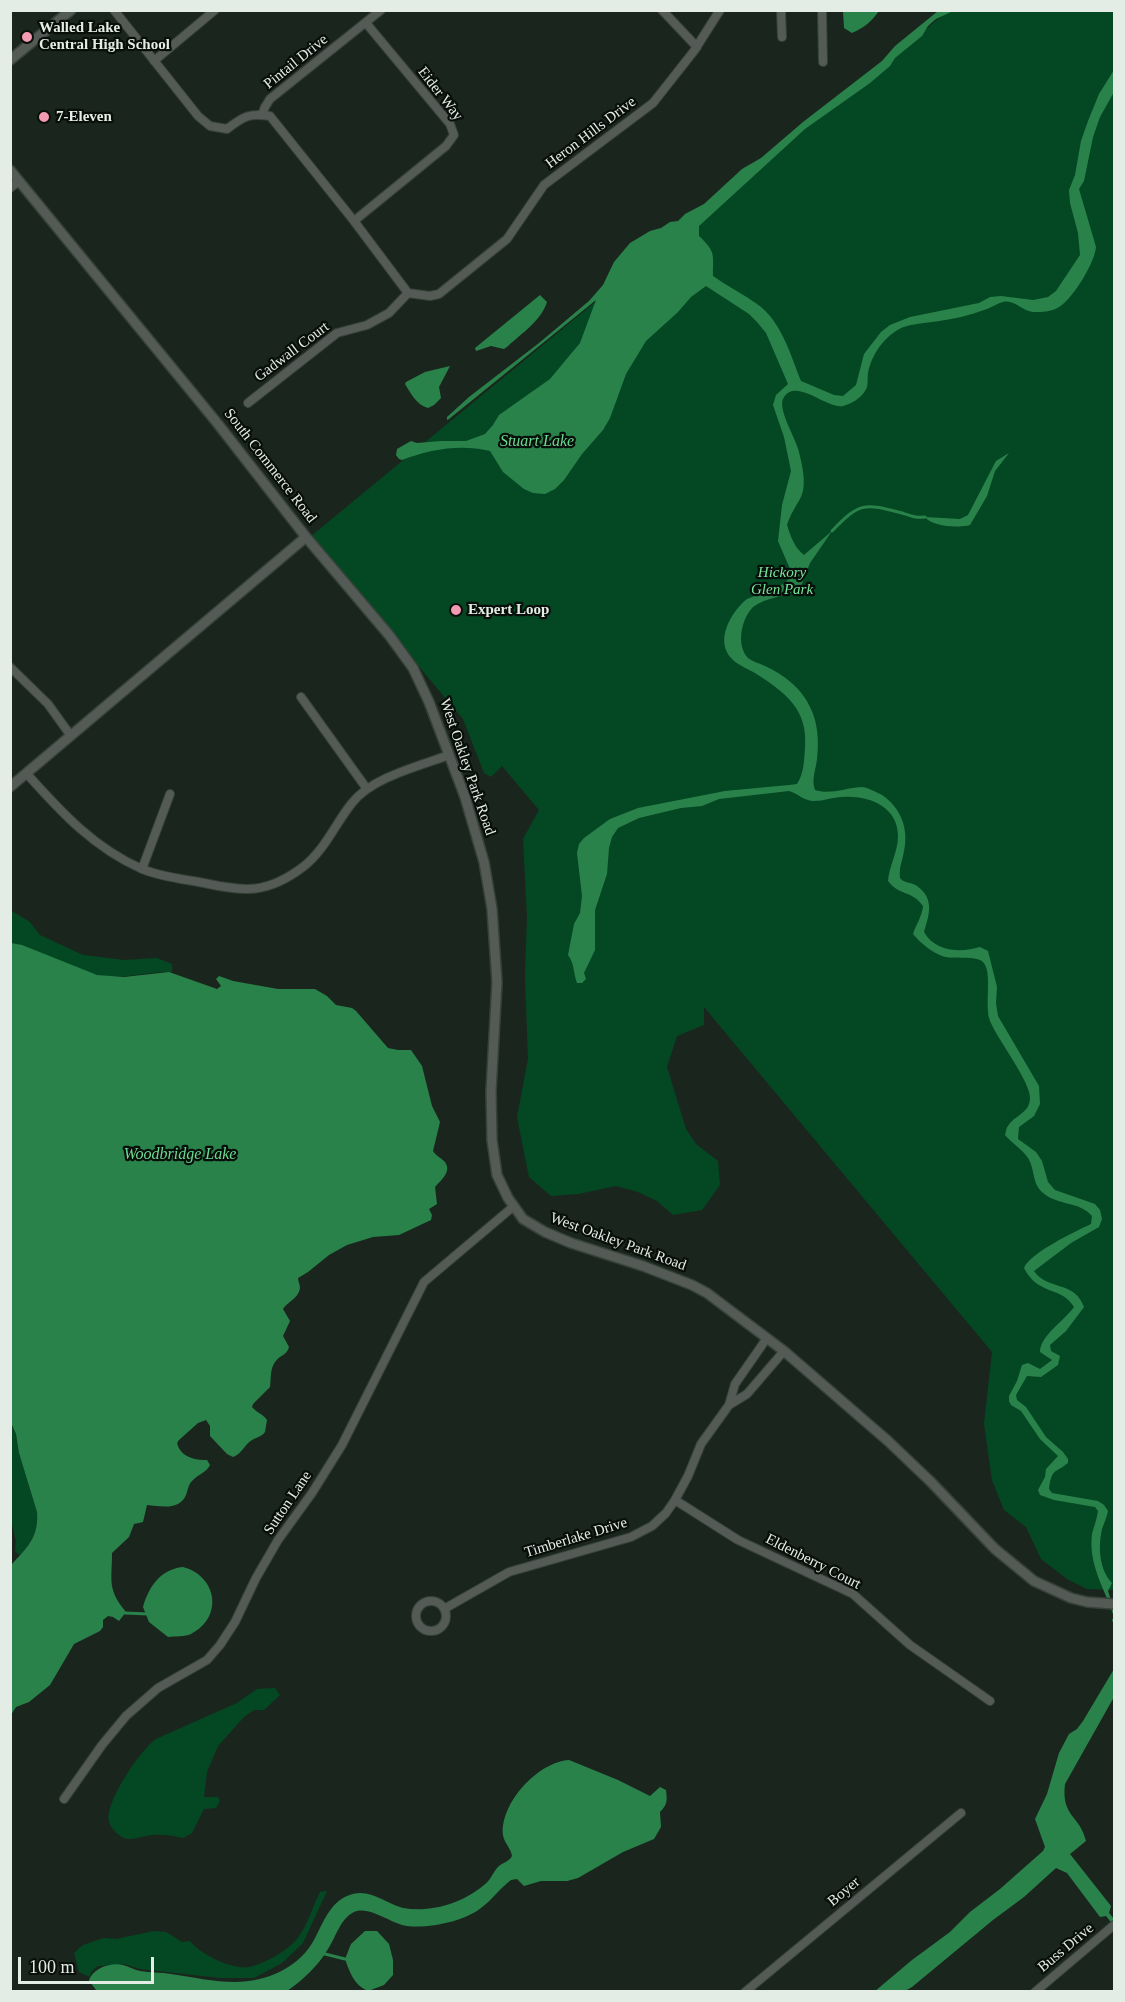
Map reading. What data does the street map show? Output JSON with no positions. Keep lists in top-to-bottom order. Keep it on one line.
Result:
{"streets":{"street":["Pintail Drive","Eider Way","Heron Hills Drive","Gadwall Court","South Commerce Road","West Oakley Park Road","Sutton Lane","Timberlake Drive","Eldenberry Court","Boyer","Buss Drive"]},"crossings":[["Pintail Drive","Eider Way"],["Heron Hills Drive","Gadwall Court"],["South Commerce Road","West Oakley Park Road"],["West Oakley Park Road","Sutton Lane"],["West Oakley Park Road","Timberlake Drive"],["Timberlake Drive","Eldenberry Court"]],"water":["Stuart Lake","Woodbridge Lake"],"parks":["Hickory Glen Park"],"places":["Walled Lake Central High School","7-Eleven","Expert Loop"],"scale_bar":"100 m"}
